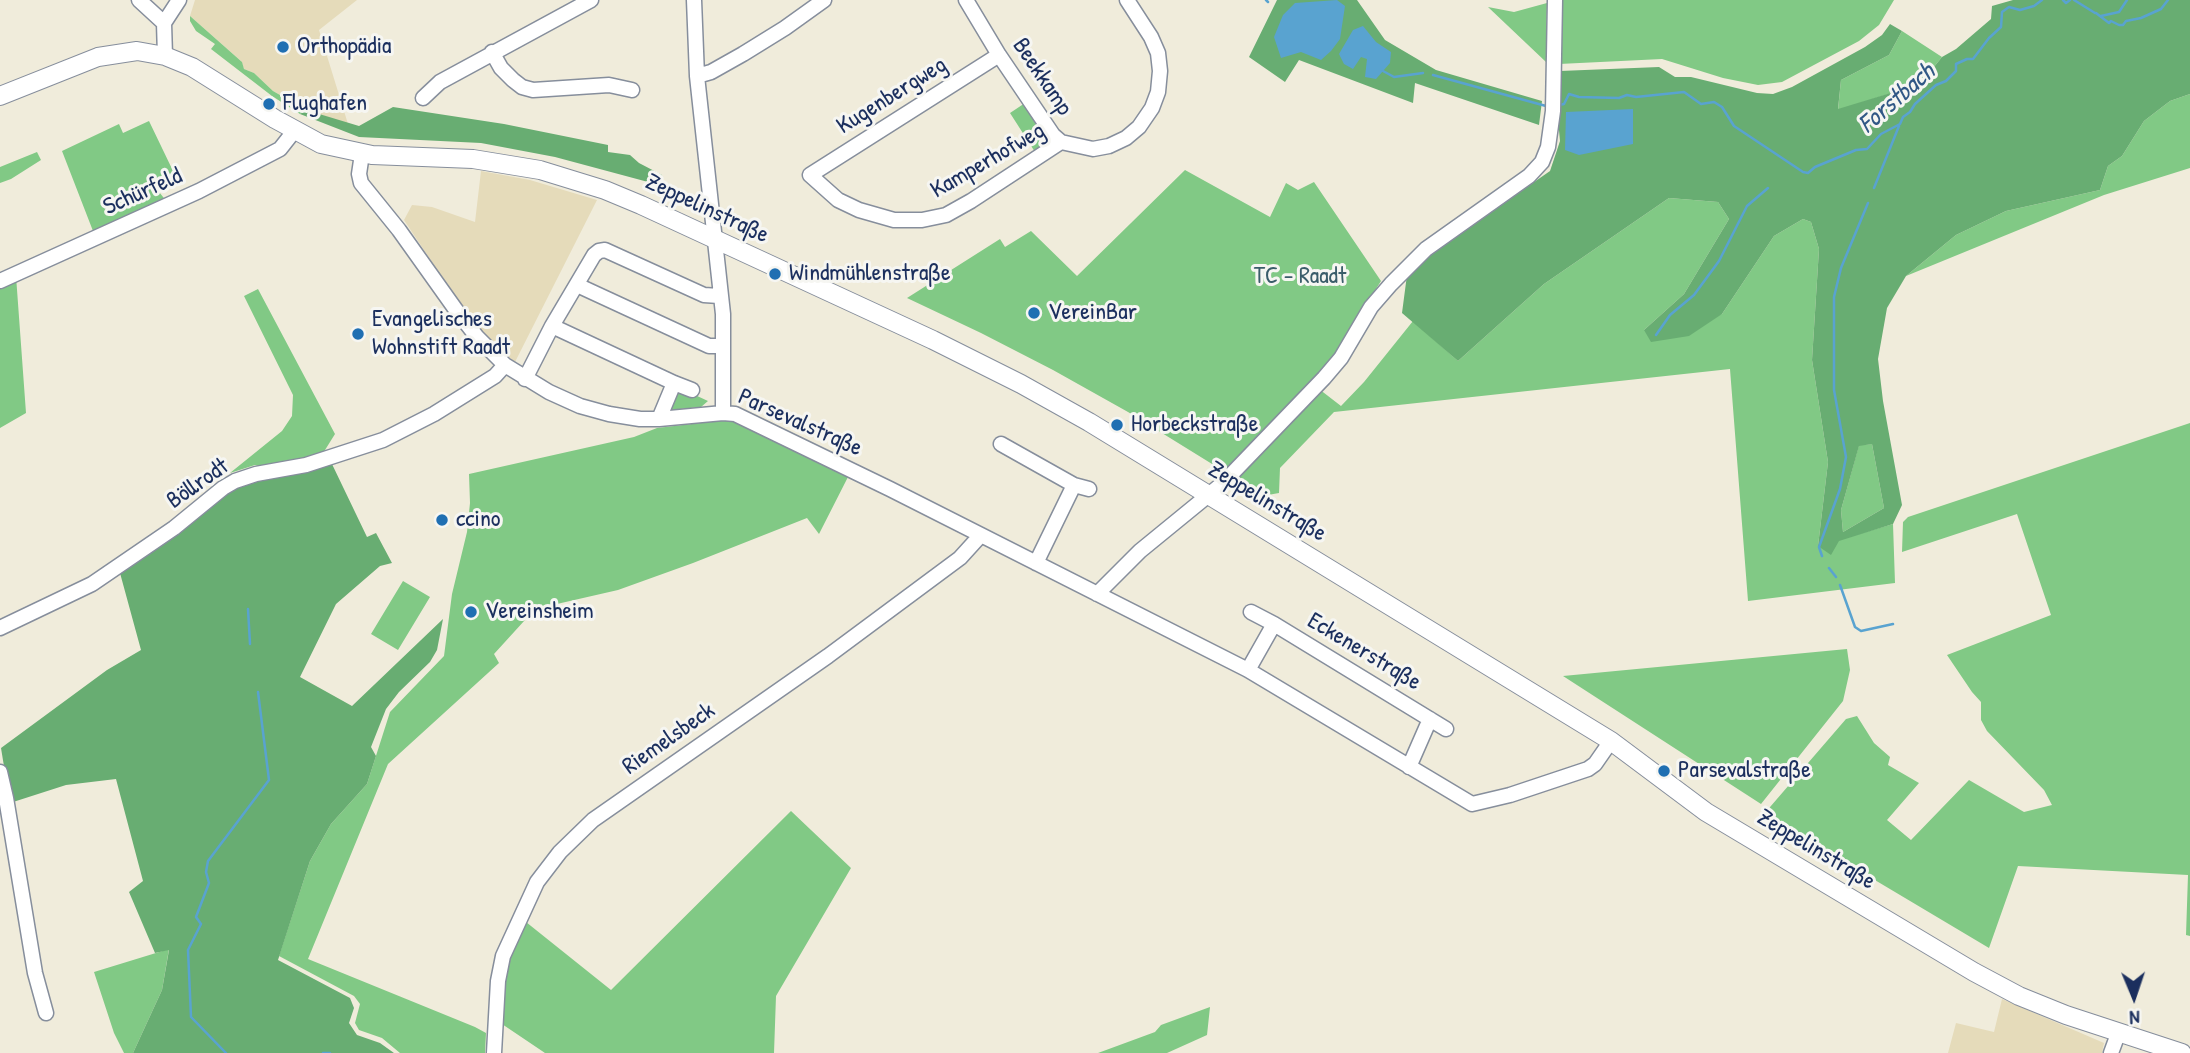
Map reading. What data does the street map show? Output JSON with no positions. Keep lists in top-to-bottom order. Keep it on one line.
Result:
{"streets":{"main road":["Zeppelinstraße"],"street":["Beekkamp","Kugenbergweg","Kamperhofweg","Schürfeld","Parsevalstraße","Böllrodt","Eckenerstraße","Riemelsbeck"]},"crossings":[["Beekkamp","Kugenbergweg"],["Beekkamp","Kamperhofweg"],["Kugenbergweg","Kamperhofweg"],["Schürfeld","Zeppelinstraße"],["Zeppelinstraße","Parsevalstraße"],["Parsevalstraße","Böllrodt"],["Parsevalstraße","Eckenerstraße"],["Parsevalstraße","Riemelsbeck"]],"water":["Forstbach"],"parks":["TC - Raadt"],"places":["Orthopädia","Flughafen","Windmühlenstraße","VereinBar","Evangelisches Wohnstift Raadt","Horbeckstraße","ccino","Vereinsheim","Parsevalstraße"],"north":"bottom"}
